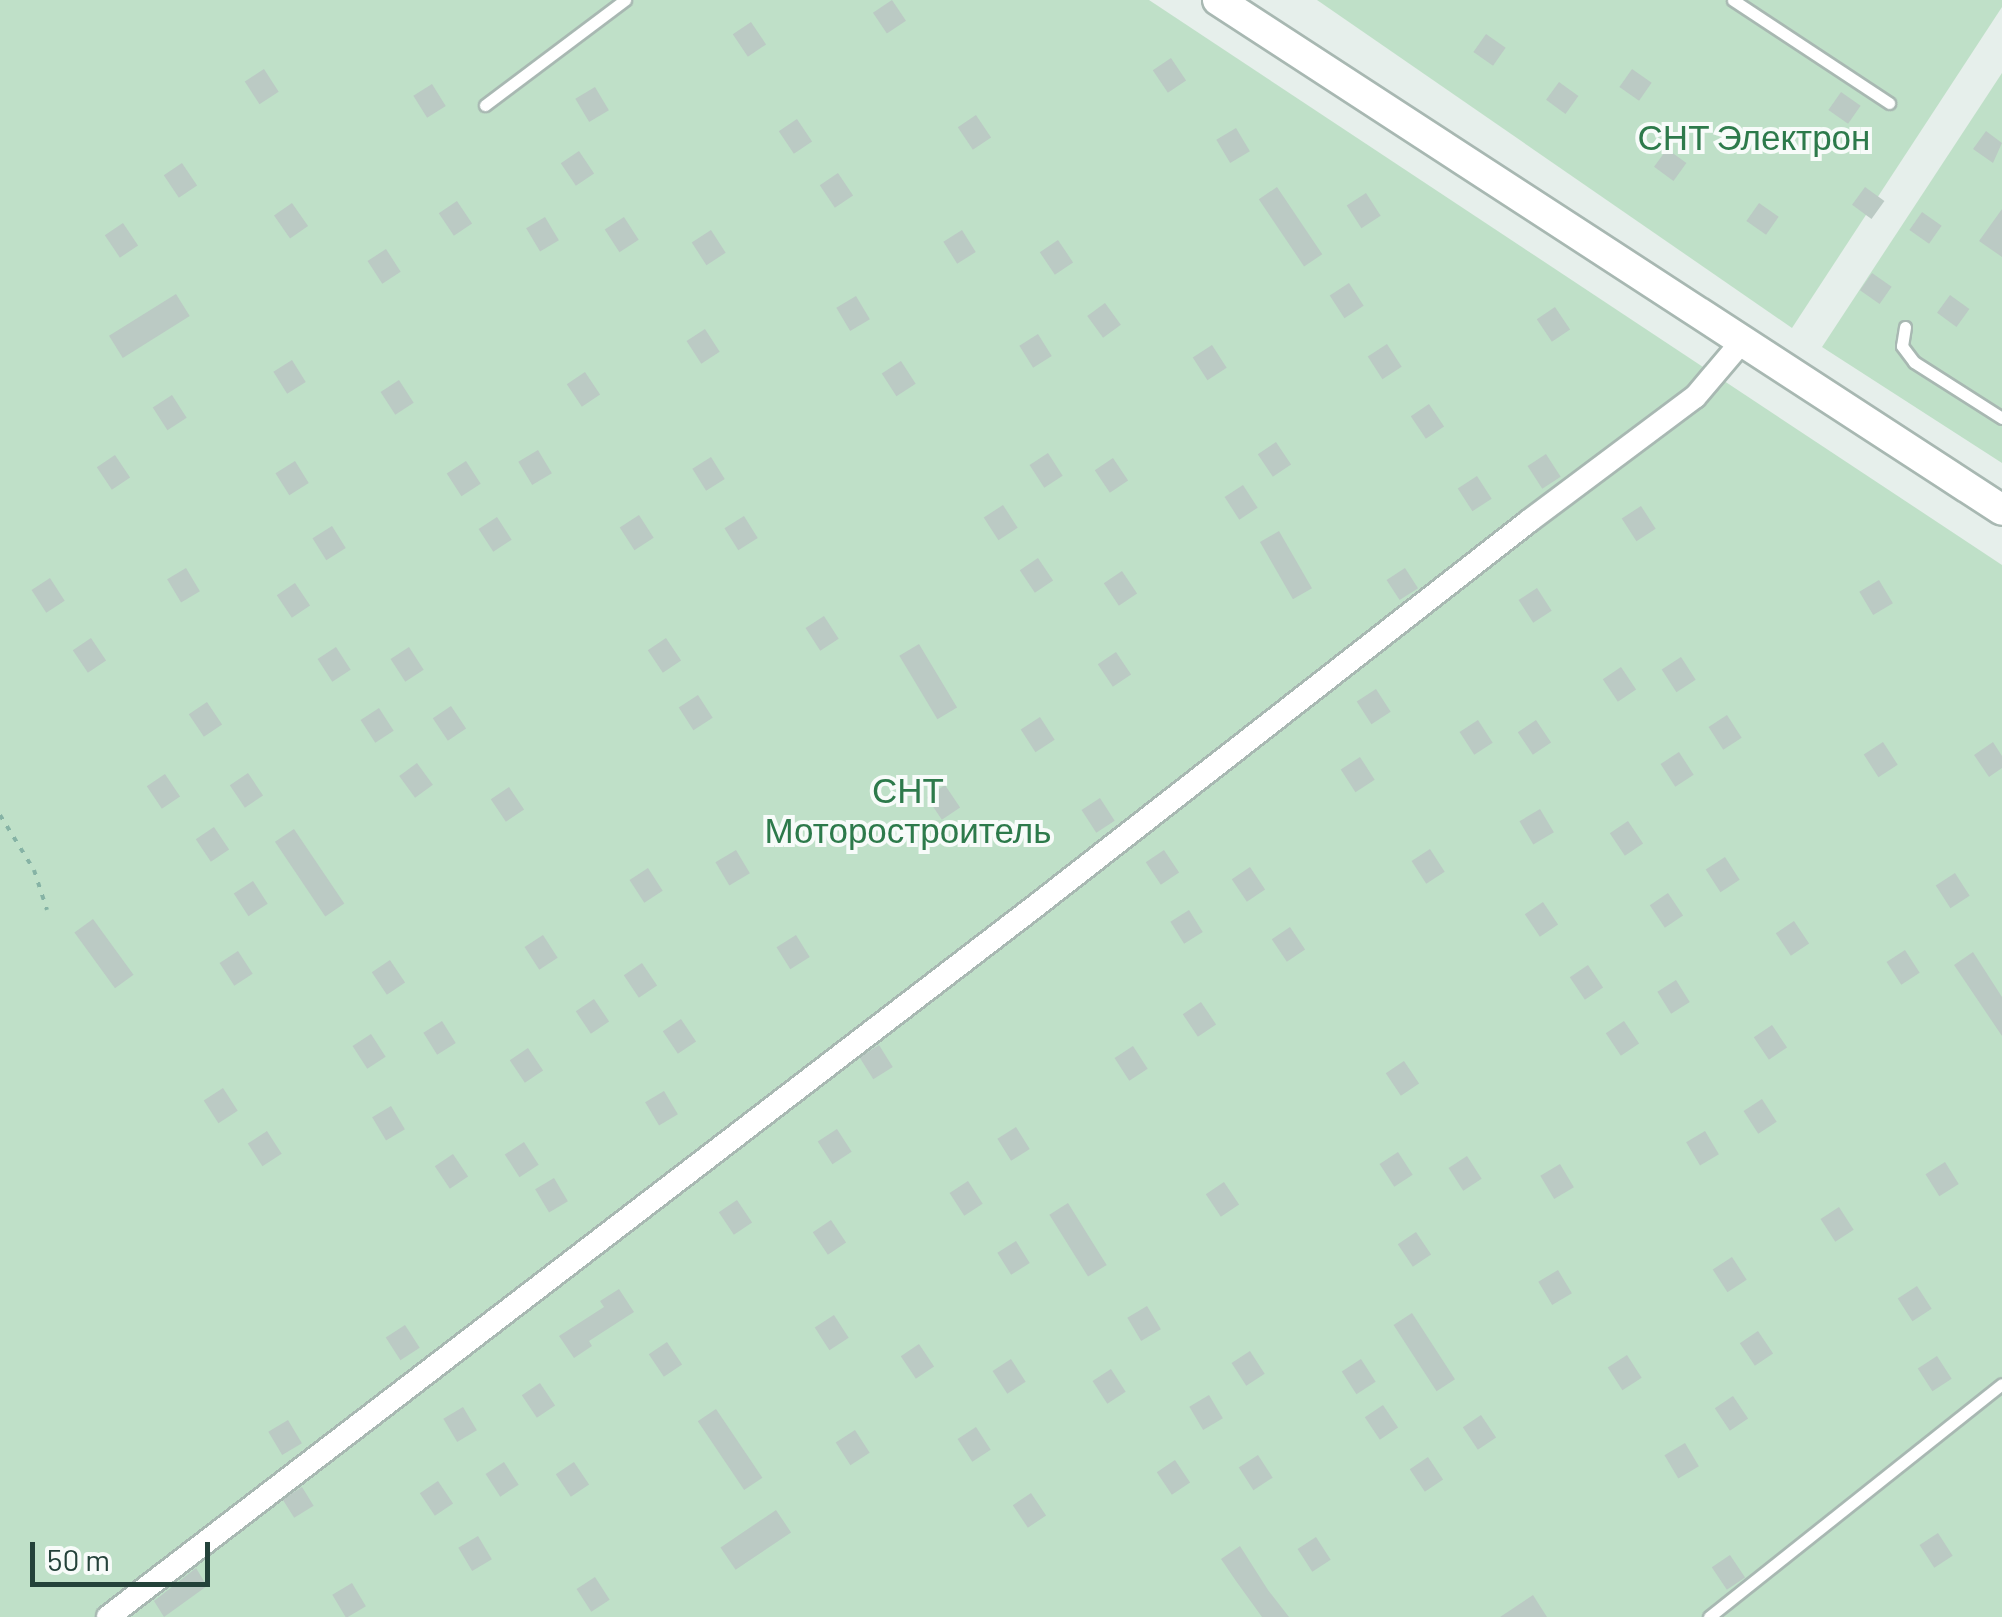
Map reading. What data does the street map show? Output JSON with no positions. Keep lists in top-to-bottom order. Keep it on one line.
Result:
{"parks":["СНТ Электрон","СНТ Моторостроитель"],"scale_bar":"50 m"}
